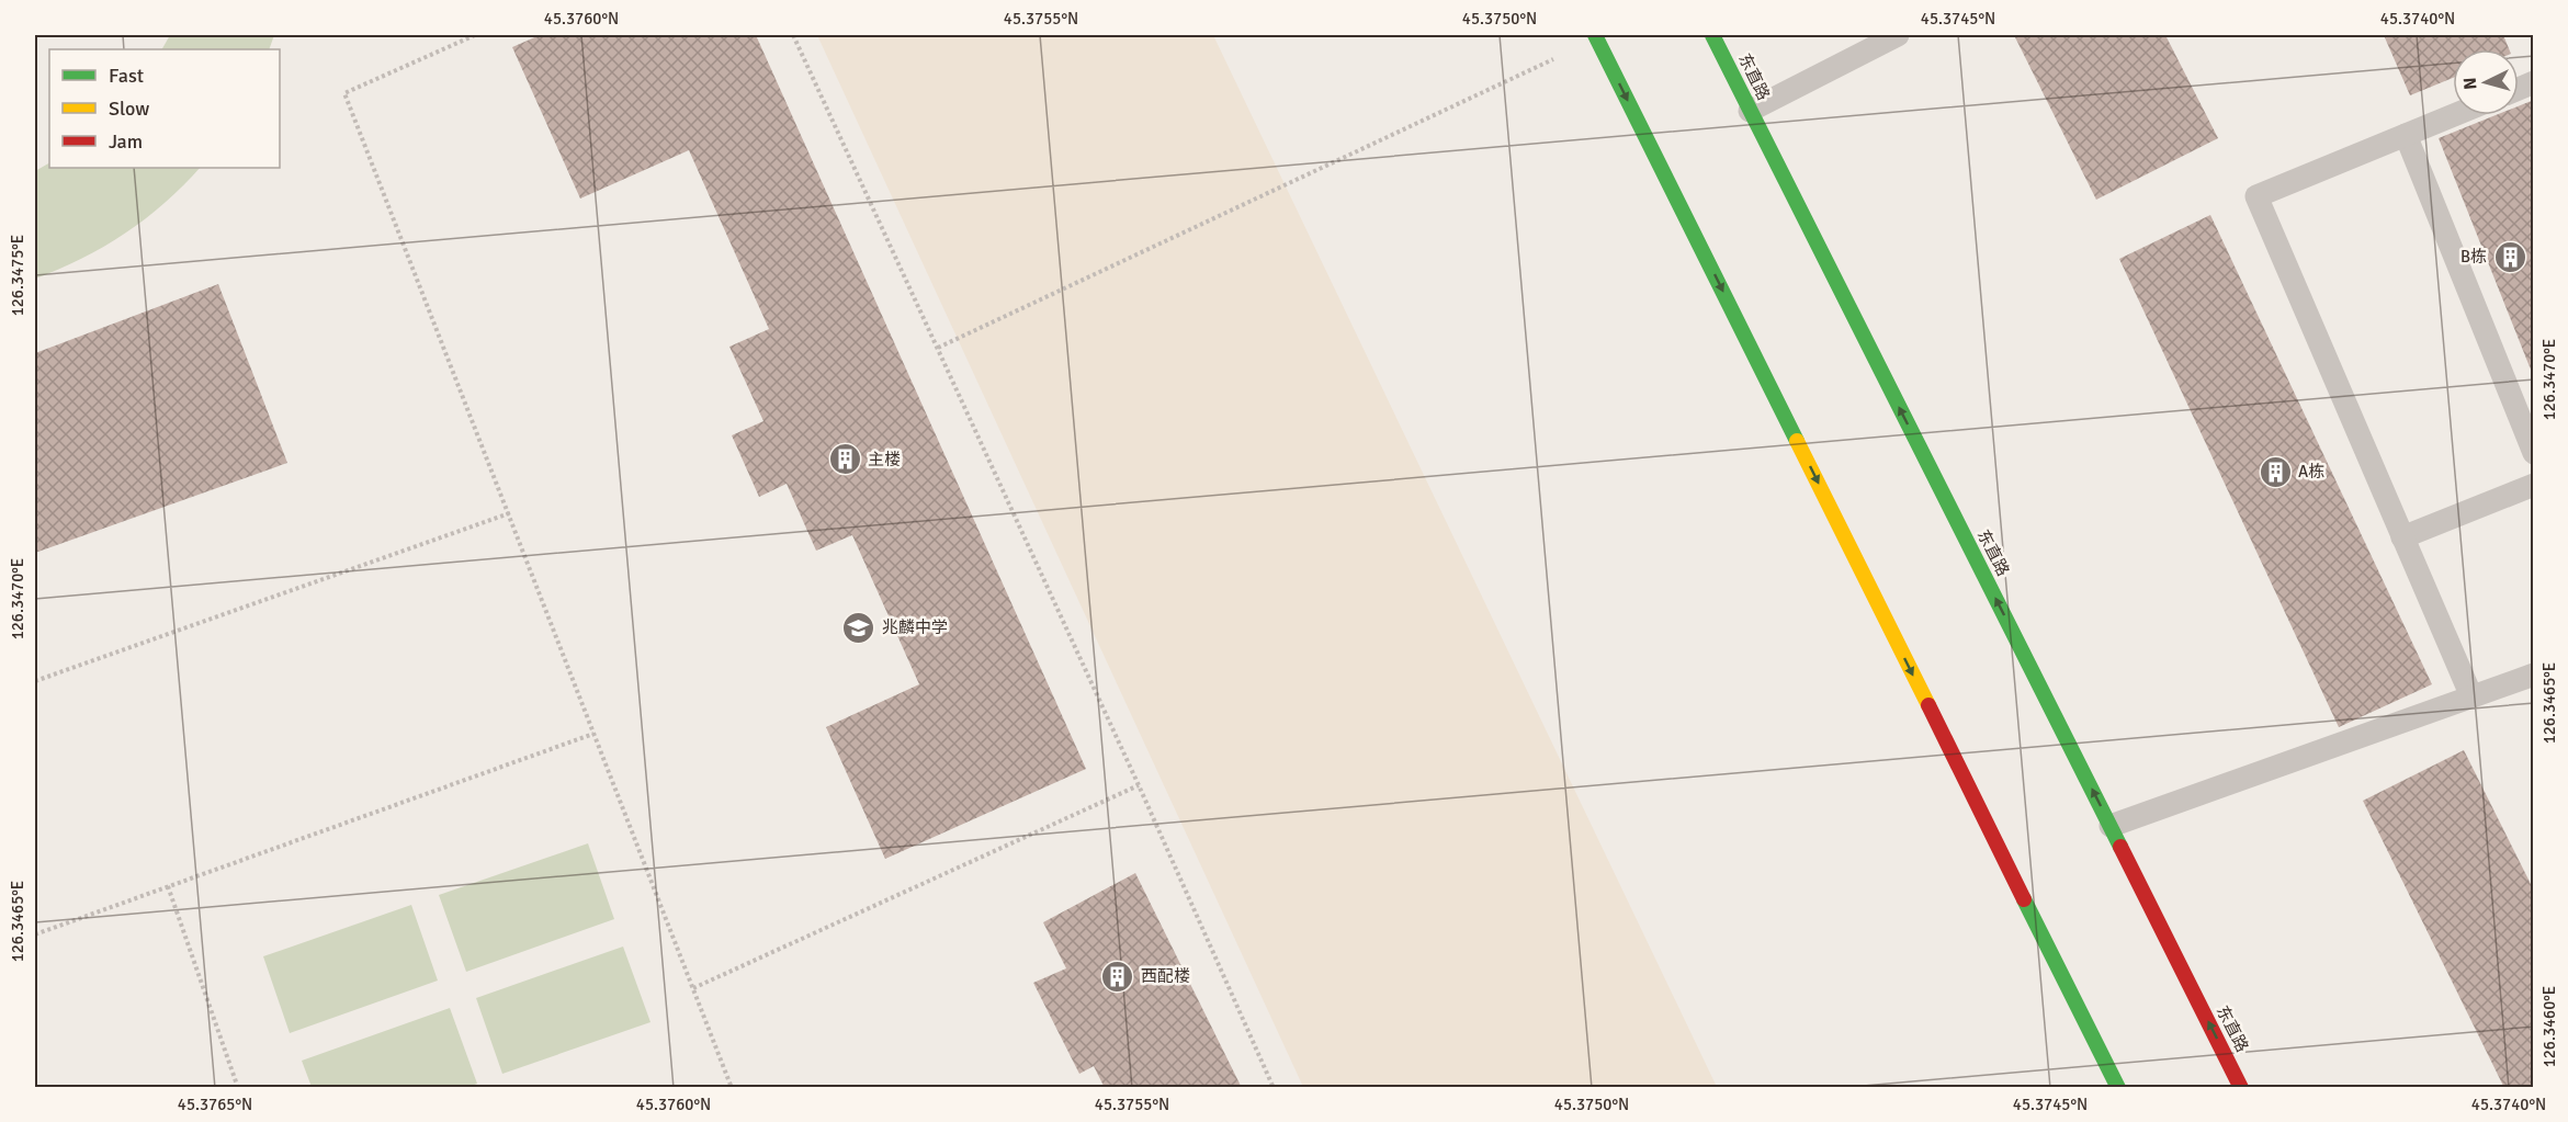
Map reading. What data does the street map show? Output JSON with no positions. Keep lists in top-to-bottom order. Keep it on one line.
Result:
{"streets":{"main road":["东直路"]},"places":{"building":["B栋","主楼","A栋","西配楼"],"school or university":["兆麟中学"]},"legend":["Fast","Slow","Jam"],"north":"left","coordinates":["45.3760°N","45.3755°N","45.3750°N","45.3745°N","45.3740°N","126.3475°E","126.3470°E","126.3465°E","126.3460°E","45.3765°N"]}
